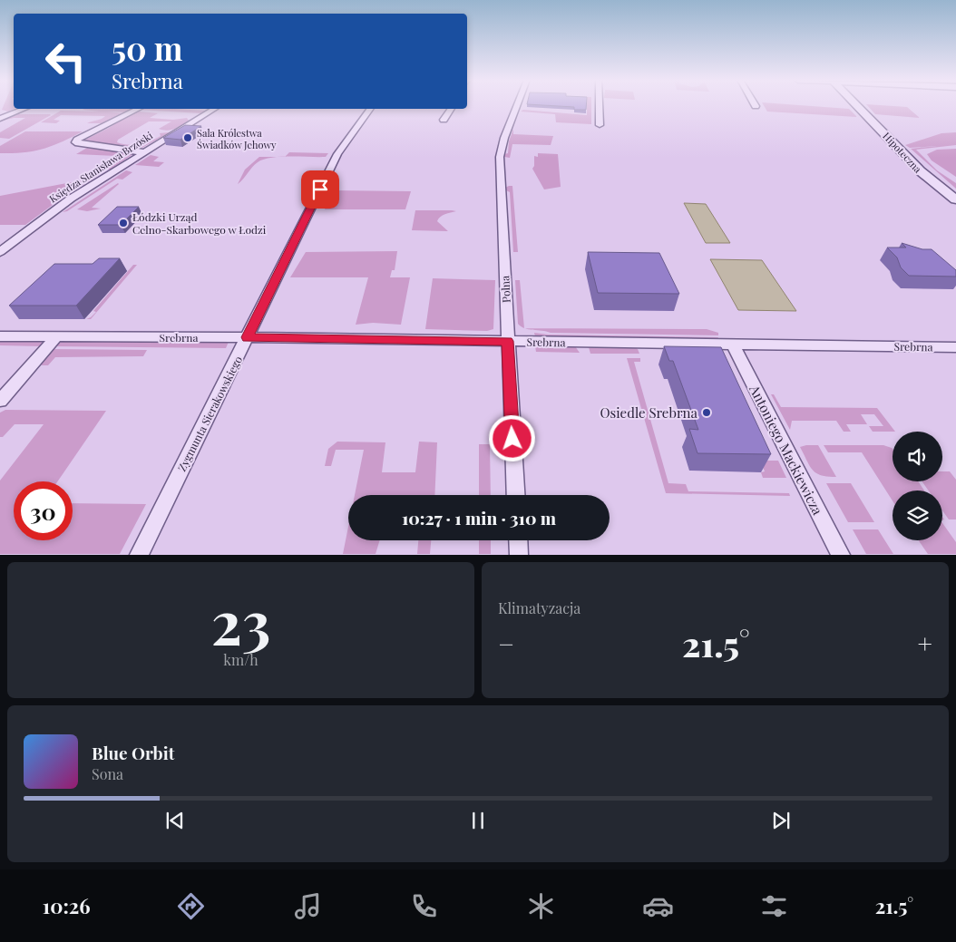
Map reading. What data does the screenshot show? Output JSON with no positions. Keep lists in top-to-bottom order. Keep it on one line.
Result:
{"streets":{"street":["Hipoteczna","Księdza Stanisława Brzóski","Polna","Srebrna","Zygmunta Sierakowskiego","Antoniego Mackiewicza"]},"crossings":[["Polna","Srebrna"],["Srebrna","Zygmunta Sierakowskiego"],["Srebrna","Antoniego Mackiewicza"]],"places":["Sala Królestwa Świadków Jehowy","Łódzki Urząd Celno-Skarbowego w Łodzi","Osiedle Srebrna"],"page":{"turn":["50 m","Srebrna"],"limit":"30","trip":"10:27 · 1 min · 310 m","tile":[["23","km/h"],"Klimatyzacja"],"heat":["−","21.5°","+"],"song":["Blue Orbit","Sona"],"tabs":["10:26","21.5°"]}}
